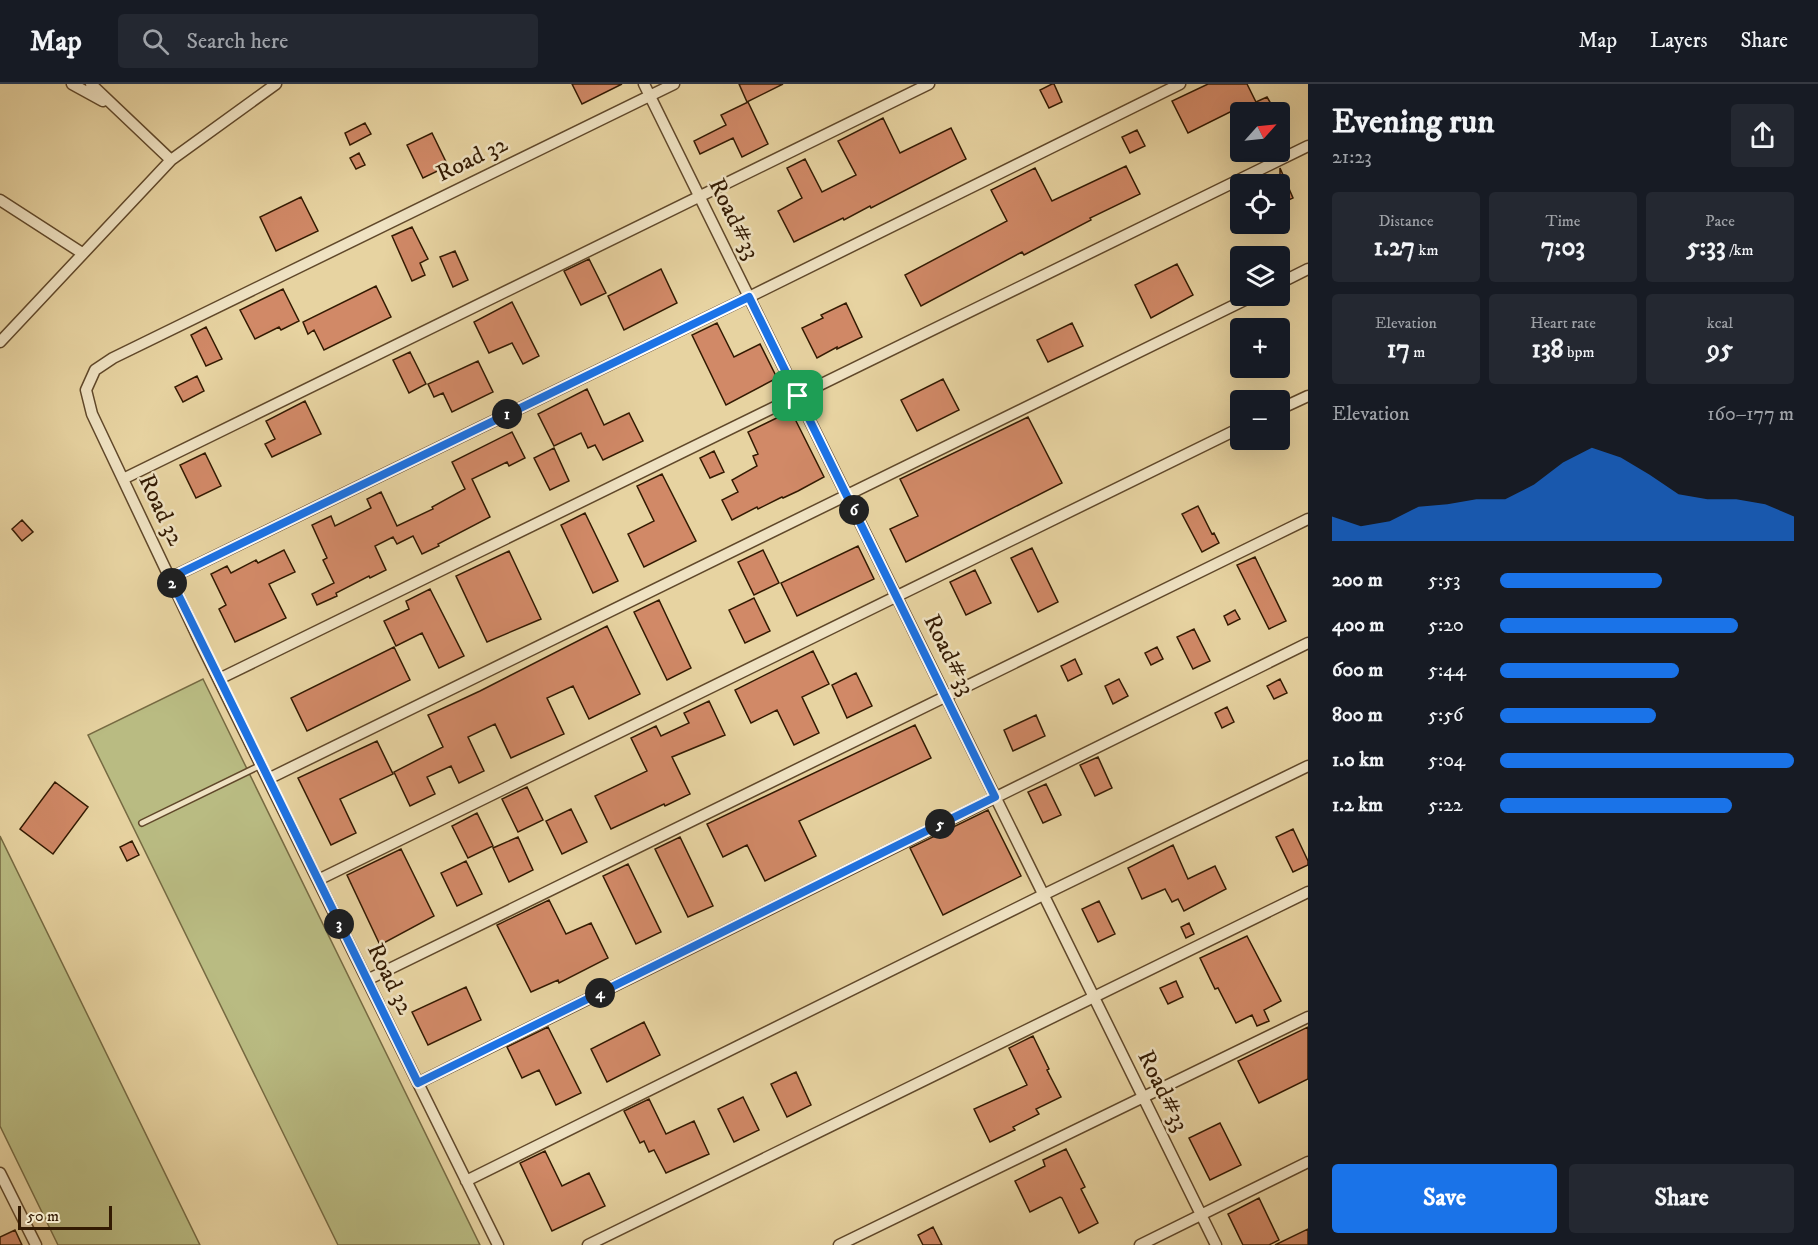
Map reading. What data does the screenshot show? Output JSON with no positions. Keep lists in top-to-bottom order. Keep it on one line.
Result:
{"streets":{"street":["Road 32","Road#33"]},"crossings":[["Road 32","Road#33"]],"scale_bar":"50 m","north":"top right","page":{"header":"Map","search":"Search here","nav":["Map","Layers","Share"],"heading":["Evening run","21:23"],"map_buttons":["+","−"],"stats":[["Distance","1.27 km"],["Time","7:03"],["Pace","5:33 /km"],["Elevation","17 m"],["Heart rate","138 bpm"],["kcal","95"]],"chart":["Elevation","160–177 m"],"pins":["1","6","2","5","3","4"],"list":[{"name":"200 m","note":"5:53"},{"name":"400 m","note":"5:20"},{"name":"600 m","note":"5:44"},{"name":"800 m","note":"5:56"},{"name":"1.0 km","note":"5:04"},{"name":"1.2 km","note":"5:22"}],"buttons":["Save","Share"],"scale":"50 m"}}
